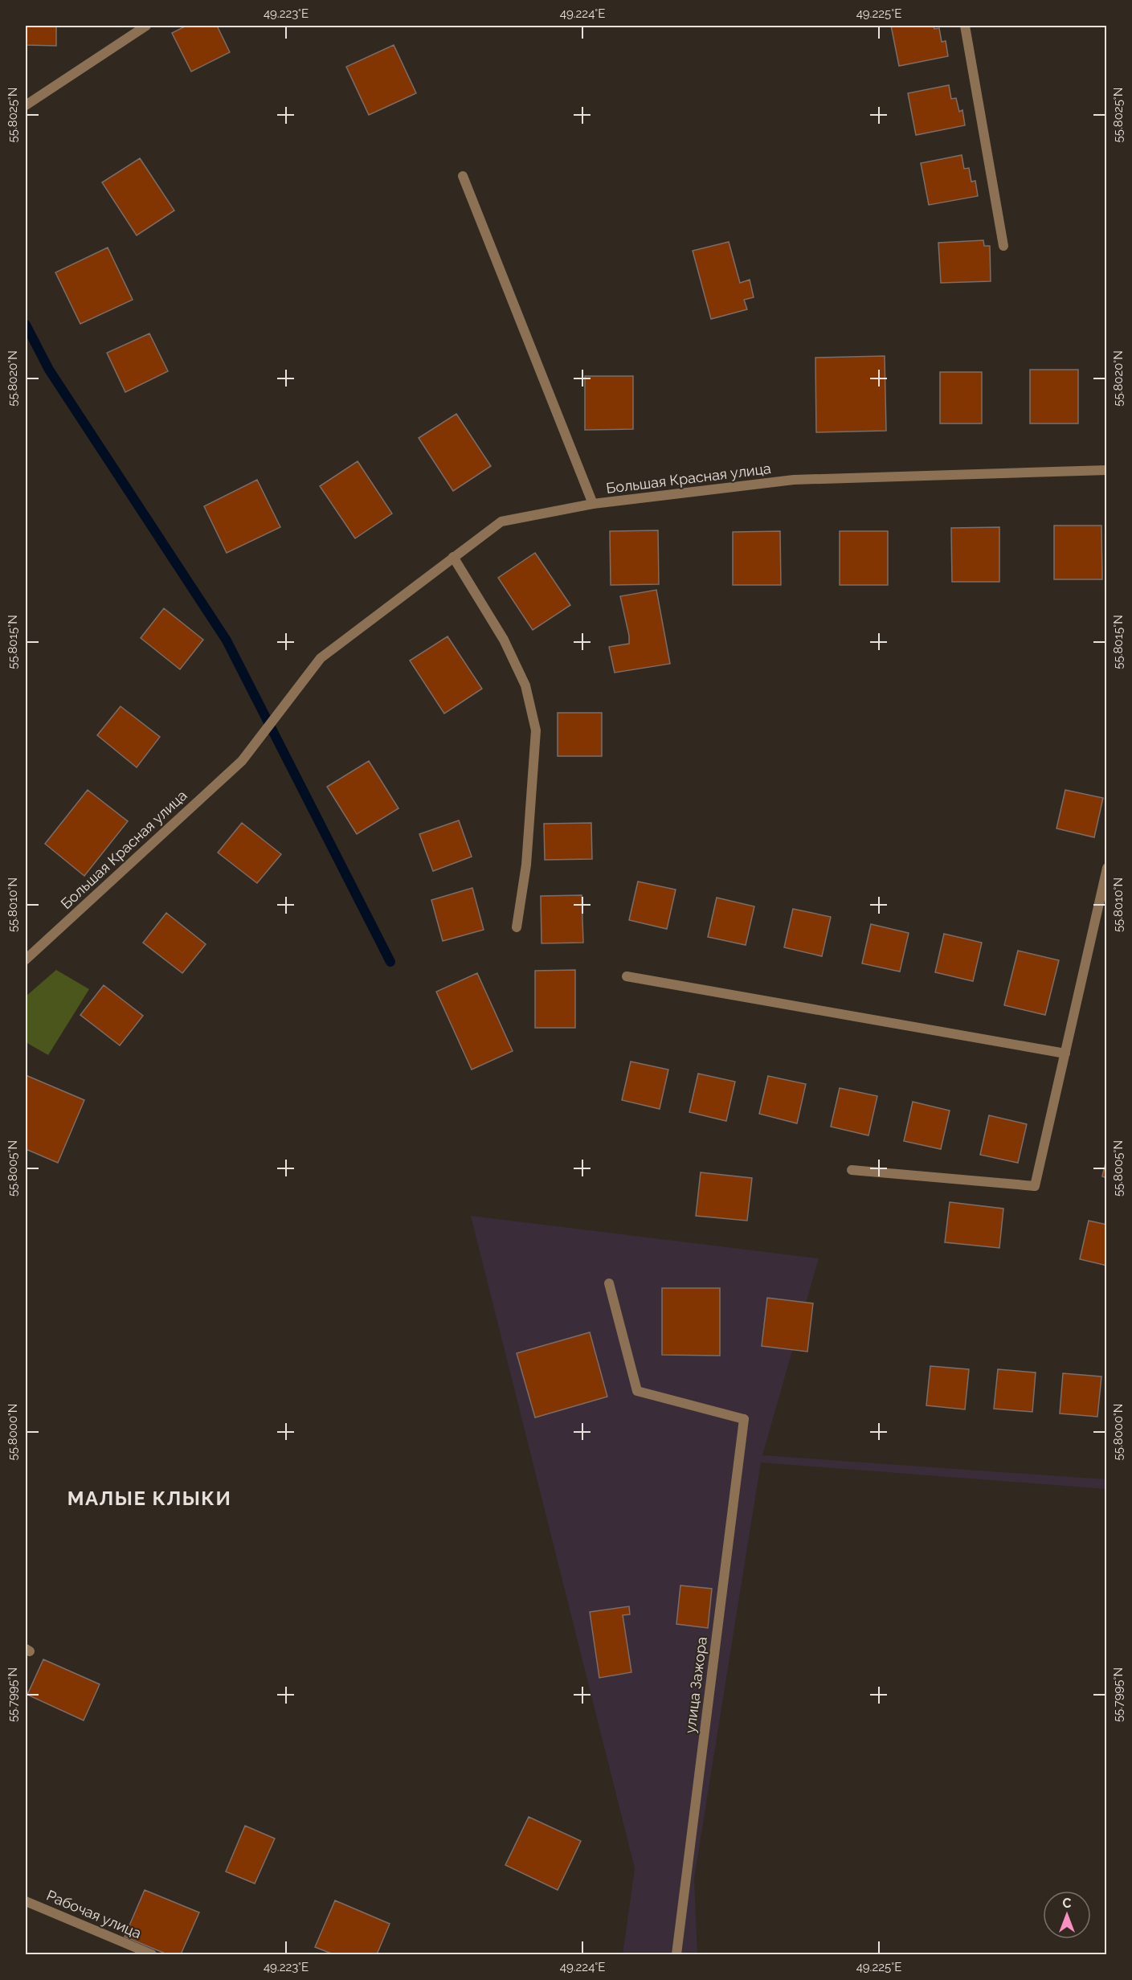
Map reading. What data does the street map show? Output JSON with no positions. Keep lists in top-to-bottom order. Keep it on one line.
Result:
{"streets":{"street":["Большая Красная улица","улица Зажора","Рабочая улица"]},"districts":["МАЛЫЕ КЛЫКИ"],"north":"top","coordinates":["49.223°E","49.224°E","49.225°E","55.8025°N","55.8020°N","55.8015°N","55.8010°N","55.8005°N","55.8000°N","55.7995°N"]}
